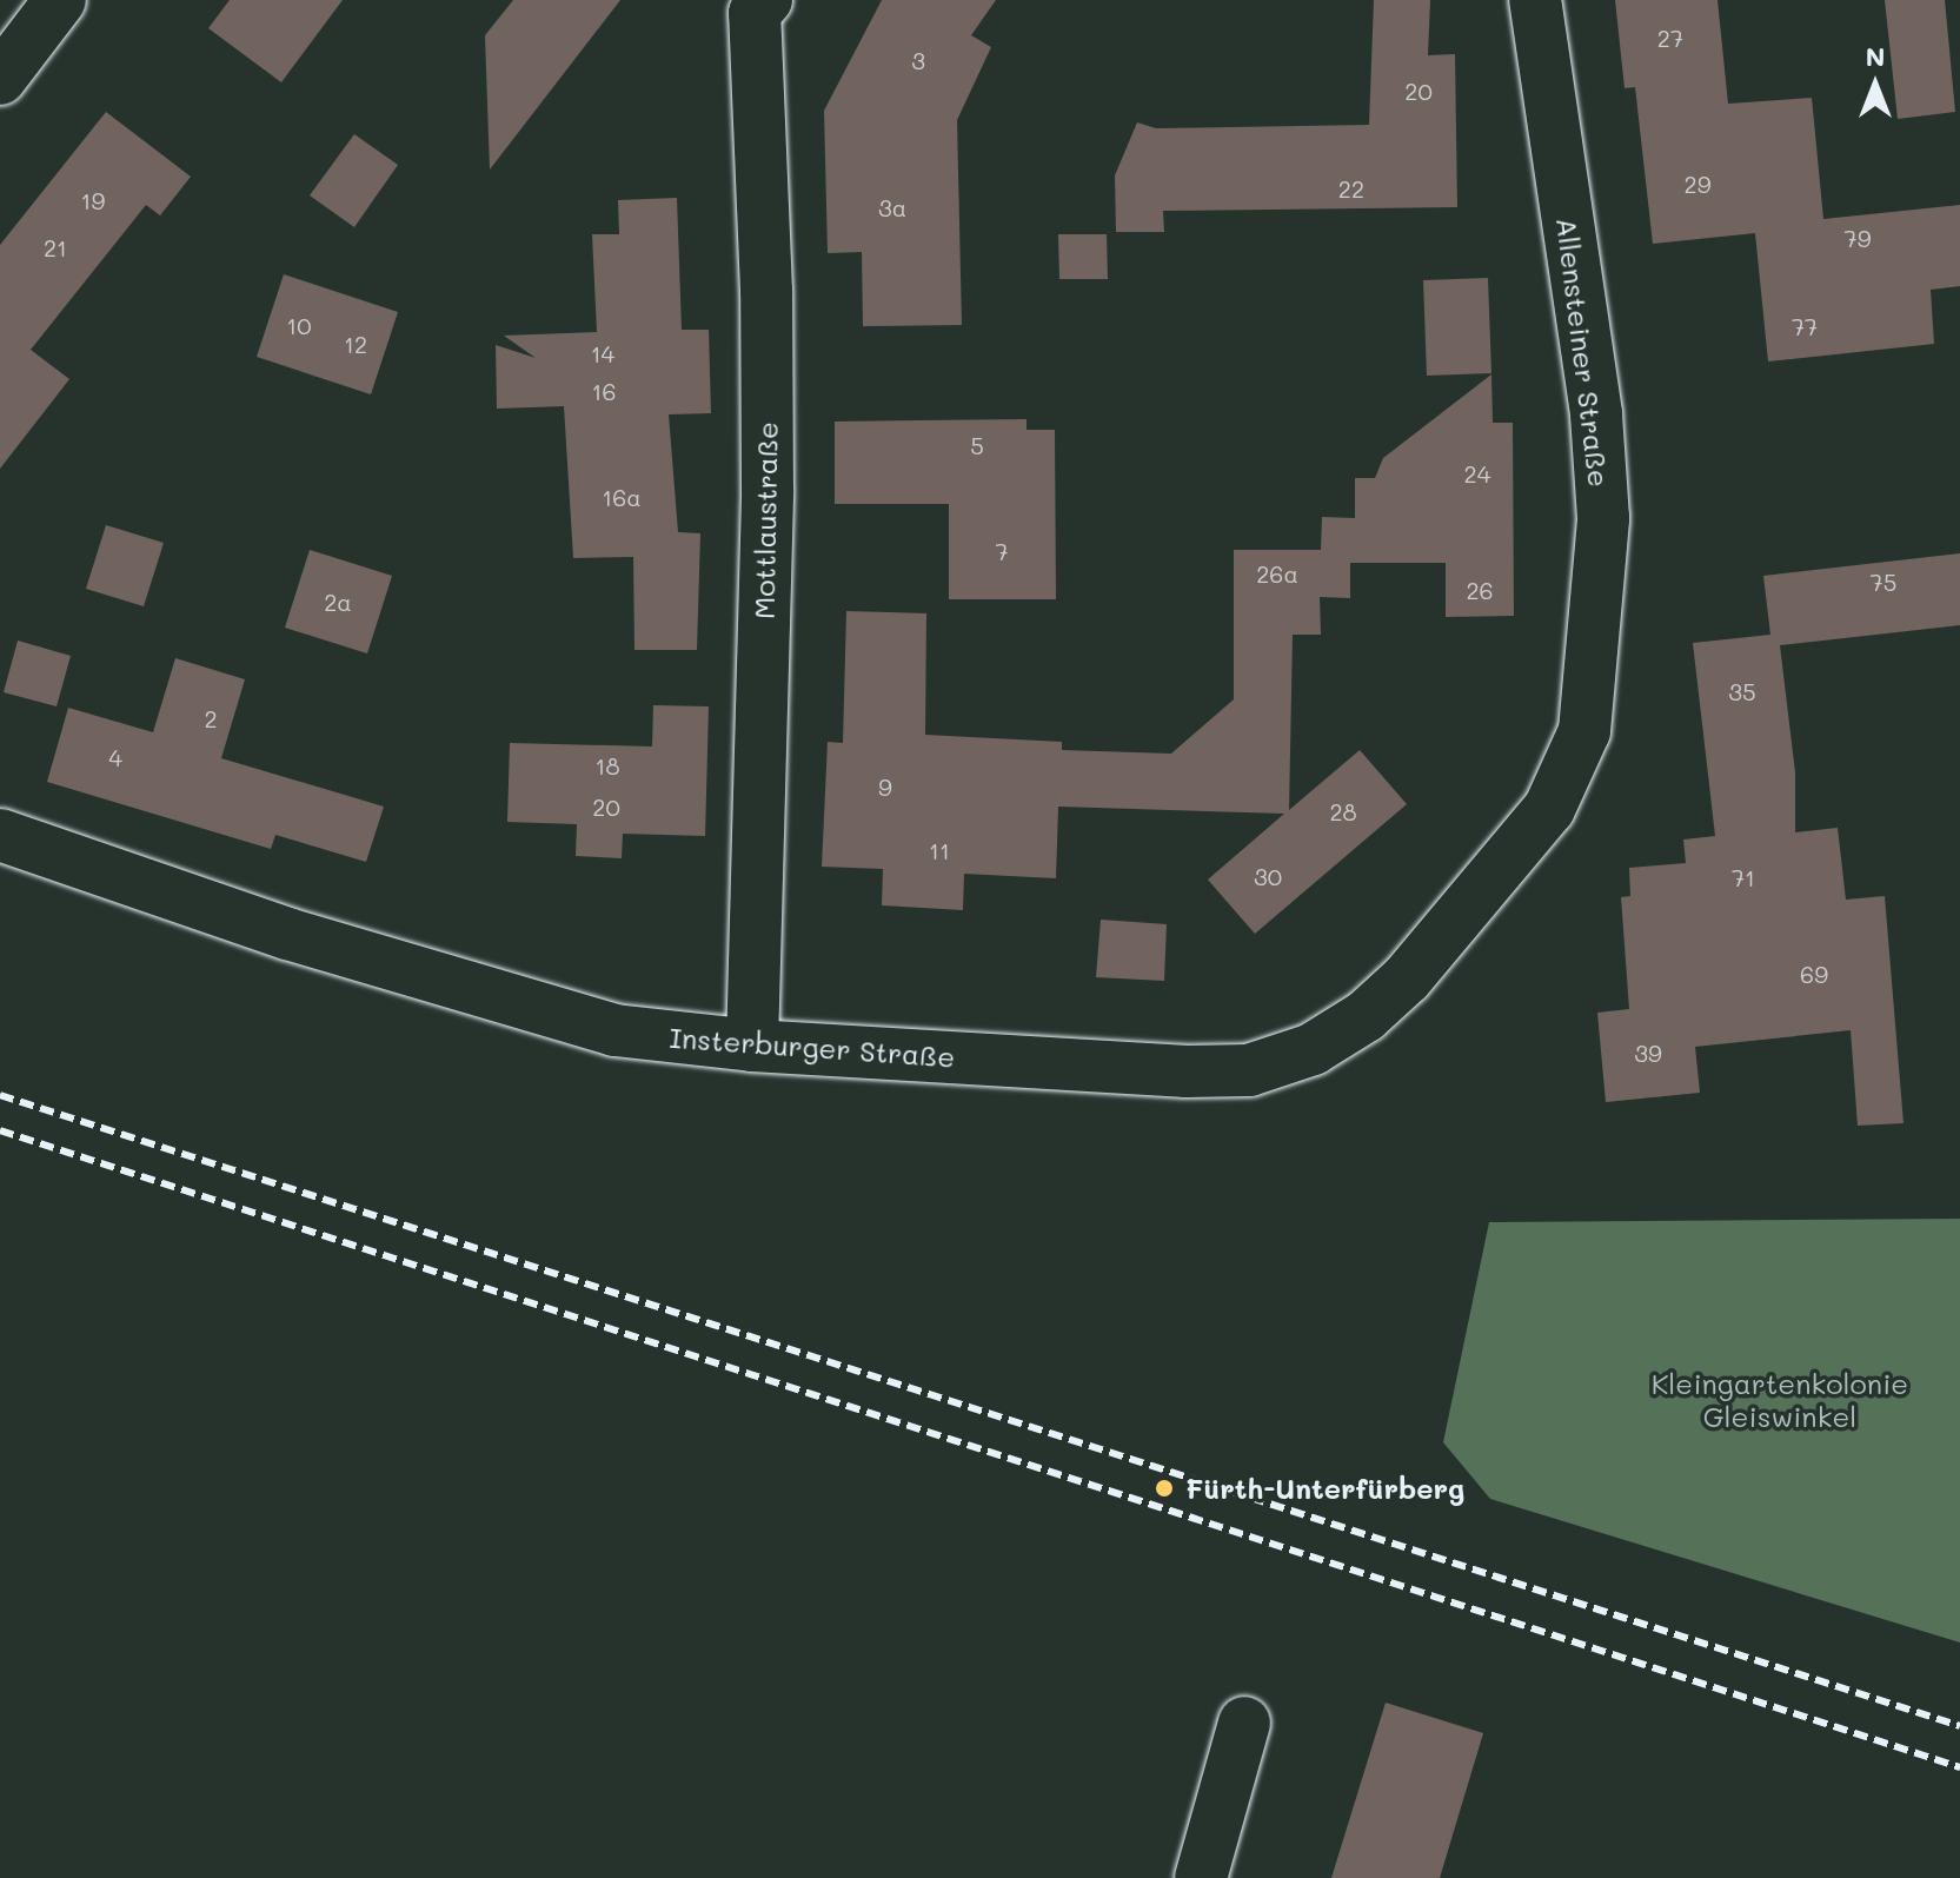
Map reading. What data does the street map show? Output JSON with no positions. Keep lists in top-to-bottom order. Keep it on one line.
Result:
{"streets":{"street":["Allensteiner Straße","Mottlaustraße","Insterburger Straße"]},"crossings":[["Allensteiner Straße","Insterburger Straße"],["Mottlaustraße","Insterburger Straße"]],"parks":["Kleingartenkolonie Gleiswinkel"],"places":["Fürth-Unterfürberg"],"house_numbers":["27","3","20","29","22","19","3a","79","21","10","77","12","14","16","5","24","16a","7","26a","75","26","2a","35","2","4","18","9","20","28","11","30","71","69","39"],"north":"top"}
